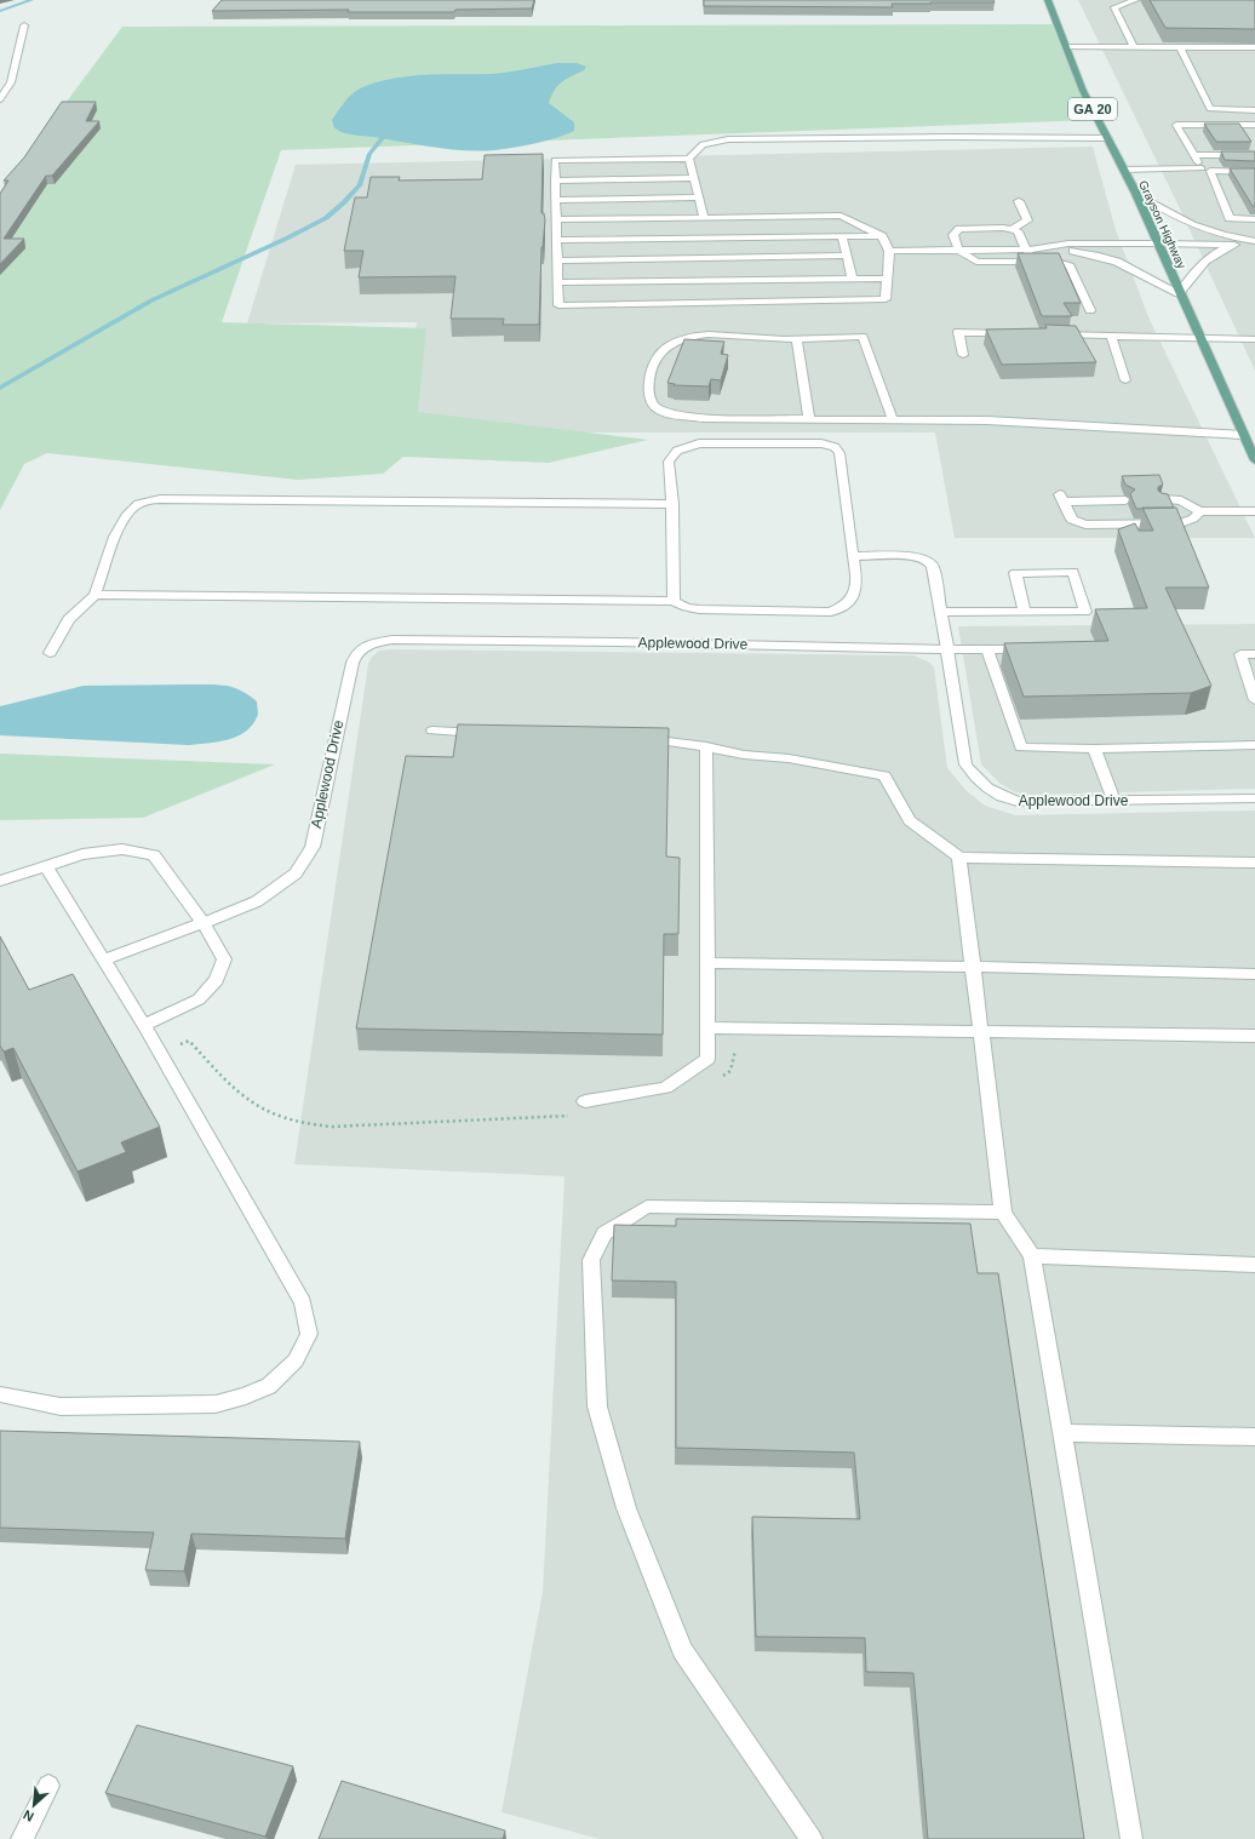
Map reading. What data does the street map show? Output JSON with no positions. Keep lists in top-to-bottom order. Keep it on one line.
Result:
{"streets":{"main road":["GA 20","Grayson Highway"],"street":["Applewood Drive"]},"north":"bottom left"}
